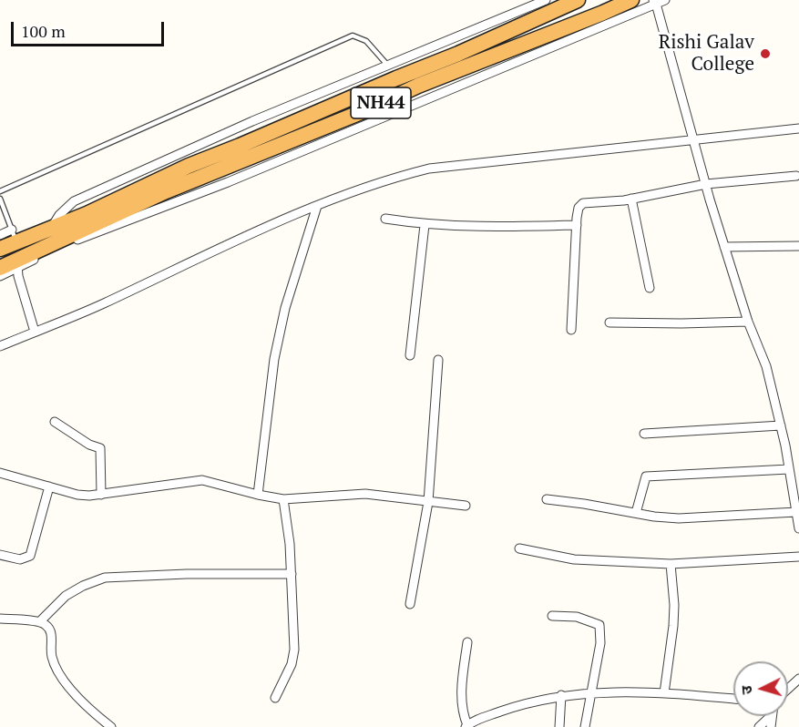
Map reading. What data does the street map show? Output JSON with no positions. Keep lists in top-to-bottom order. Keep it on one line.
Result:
{"streets":{"highway":["NH44"]},"places":["Rishi Galav College"],"scale_bar":"100 m","north":"left"}
